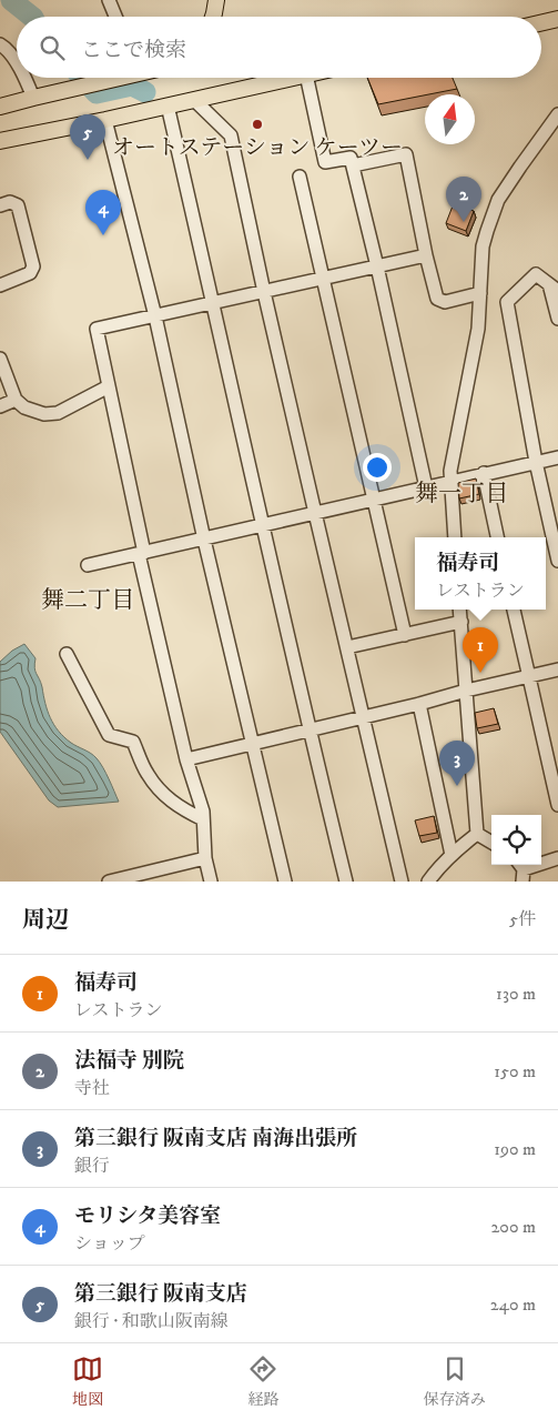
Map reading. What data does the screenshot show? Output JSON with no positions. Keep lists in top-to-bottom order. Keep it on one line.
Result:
{"districts":["舞一丁目","舞二丁目"],"places":["オートステーション ケーツー"],"north":"top","page":{"search":"ここで検索","pins":["5","2","4","1","3"],"popup":["福寿司","レストラン"],"heading":["周辺","5件"],"list":[{"mark":"1","name":"福寿司","note":"レストラン","value":"130 m"},{"mark":"2","name":"法福寺 別院","note":"寺社","value":"150 m"},{"mark":"3","name":"第三銀行 阪南支店 南海出張所","note":"銀行","value":"190 m"},{"mark":"4","name":"モリシタ美容室","note":"ショップ","value":"200 m"},{"mark":"5","name":"第三銀行 阪南支店","note":"銀行 · 和歌山阪南線","value":"240 m"}],"nav":["地図","経路","保存済み"]}}
